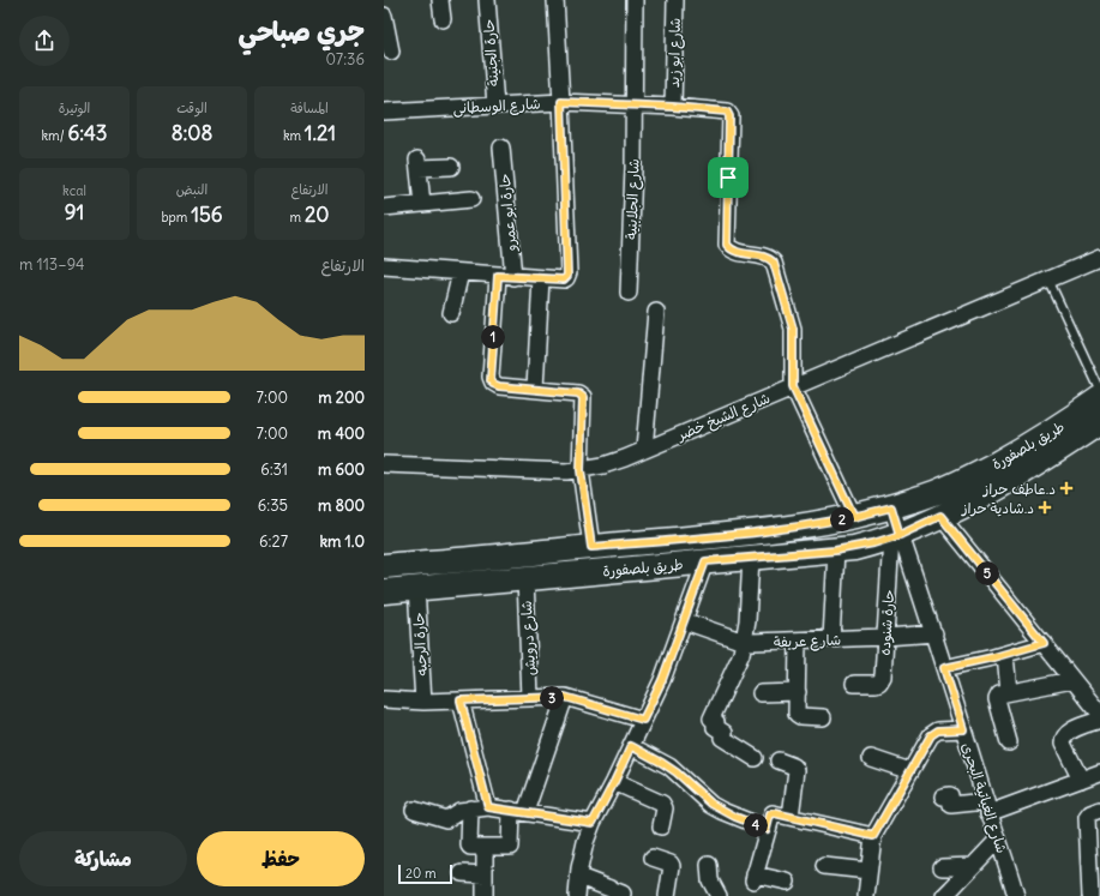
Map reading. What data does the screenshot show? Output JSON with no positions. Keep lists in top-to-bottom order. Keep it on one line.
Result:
{"streets":{"main road":["طريق بلصفورة"],"street":["حارة الجنينة","شارع ابو زيد","شارع الوسطانى","شارع الجلابنية","حارة ابو عمرو","شارع الشيخ خضر","حارة شنوده","شارع درويش","شارع عريفة","حارة الرحبه","شارع الغياتية البحرى"]},"crossings":[["حارة الجنينة","شارع الوسطانى"],["شارع ابو زيد","شارع الوسطانى"],["شارع الوسطانى","شارع الجلابنية"],["شارع الوسطانى","شارع الشيخ خضر"],["شارع الوسطانى","طريق بلصفورة"],["طريق بلصفورة","حارة شنوده"],["طريق بلصفورة","شارع درويش"],["طريق بلصفورة","حارة الرحبه"],["طريق بلصفورة","شارع الغياتية البحرى"],["حارة شنوده","شارع عريفة"],["حارة شنوده","شارع الغياتية البحرى"],["شارع عريفة","شارع الغياتية البحرى"]],"places":{"health":["د.عاطف حراز","د.شادية حراز"]},"scale_bar":"20 m","page":{"heading":["جري صباحي","07:36"],"stats":[["المسافة","1.21 km"],["الوقت","8:08"],["الوتيرة","6:43 /km"],["الارتفاع","20 m"],["النبض","156 bpm"],["kcal","91"]],"chart":["الارتفاع","94–113 m"],"pins":["1","2","5","3","4"],"list":[{"name":"200 m","note":"7:00"},{"name":"400 m","note":"7:00"},{"name":"600 m","note":"6:31"},{"name":"800 m","note":"6:35"},{"name":"1.0 km","note":"6:27"}],"buttons":["حفظ","مشاركة"],"scale":"20 m"}}
